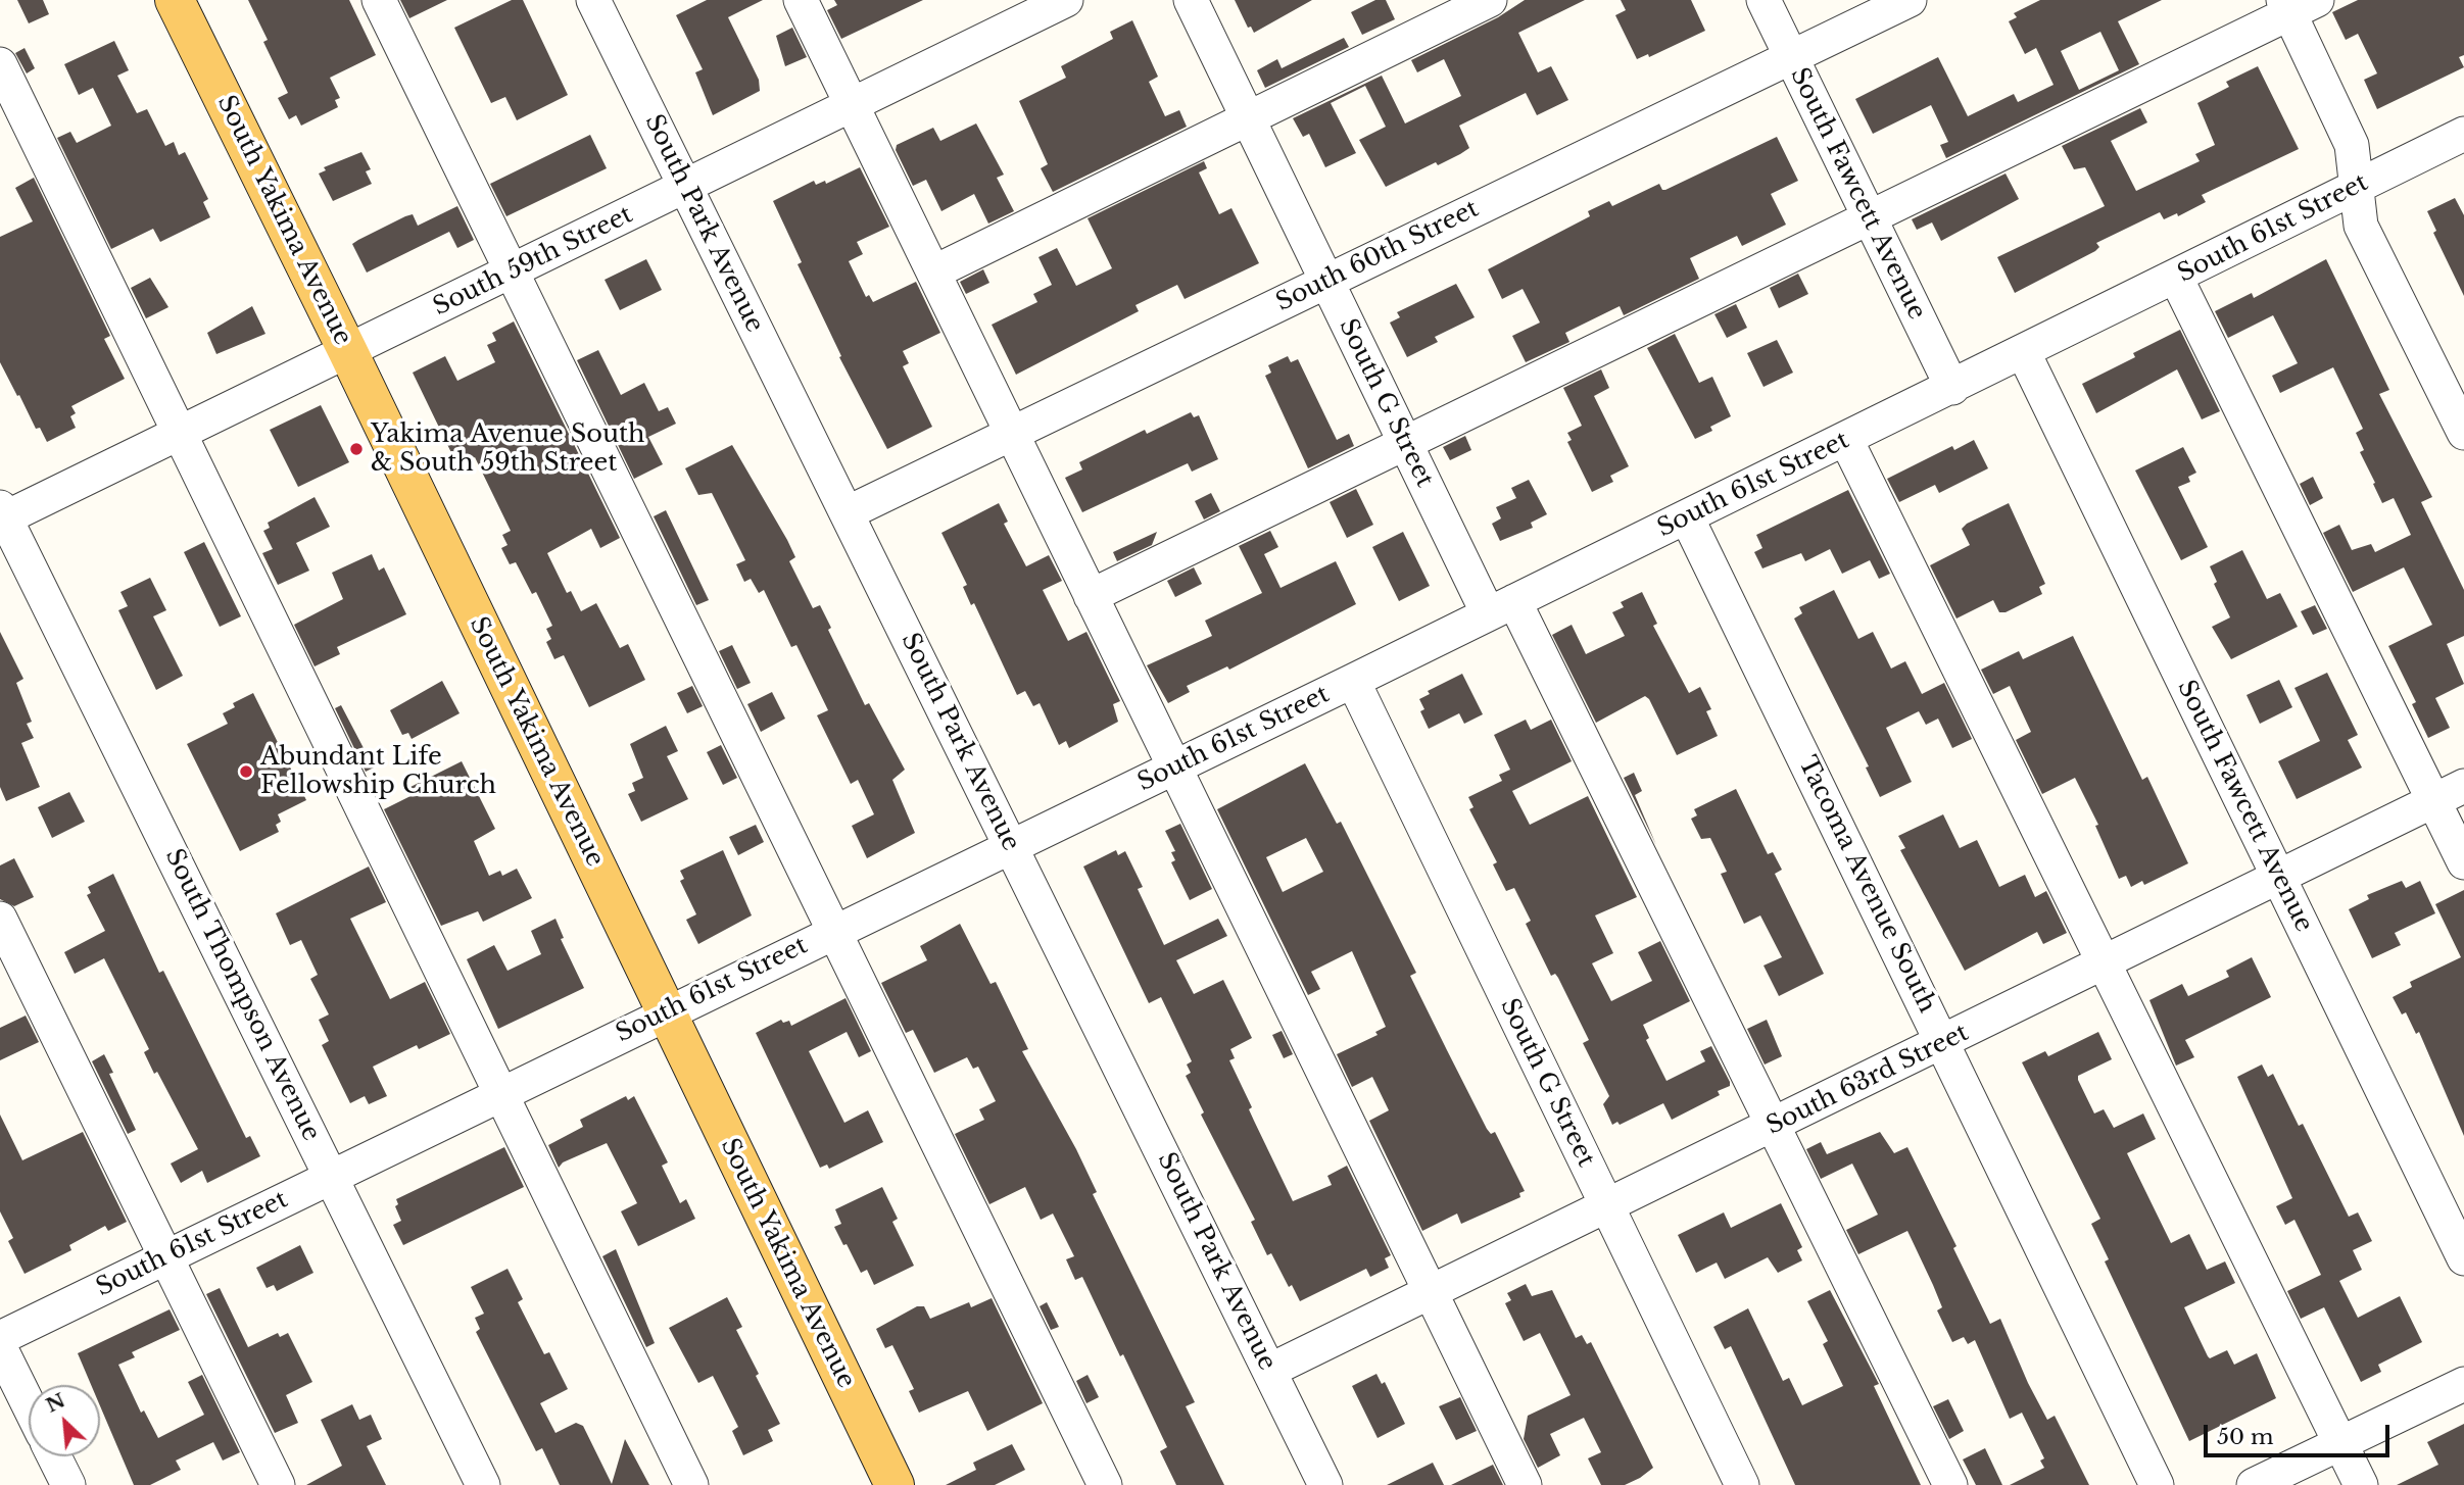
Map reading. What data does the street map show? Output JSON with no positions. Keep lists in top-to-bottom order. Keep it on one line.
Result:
{"streets":{"main road":["South Yakima Avenue"],"street":["South Fawcett Avenue","South Park Avenue","South 61st Street","South 60th Street","South 59th Street","South G Street","Tacoma Avenue South","South Thompson Avenue","South 63rd Street"]},"crossings":[["South Fawcett Avenue","South 61st Street"],["South Fawcett Avenue","South 60th Street"],["South Fawcett Avenue","South 63rd Street"],["South Yakima Avenue","South 61st Street"],["South Yakima Avenue","South 59th Street"],["South Park Avenue","South 61st Street"],["South Park Avenue","South 60th Street"],["South Park Avenue","South 59th Street"],["South Park Avenue","South 63rd Street"],["South 61st Street","South G Street"],["South 61st Street","Tacoma Avenue South"],["South 61st Street","South Thompson Avenue"],["South 60th Street","South G Street"],["South 59th Street","South Thompson Avenue"],["South G Street","South 63rd Street"],["Tacoma Avenue South","South 63rd Street"]],"places":["Yakima Avenue South & South 59th Street","Abundant Life Fellowship Church"],"scale_bar":"50 m","north":"top left"}
